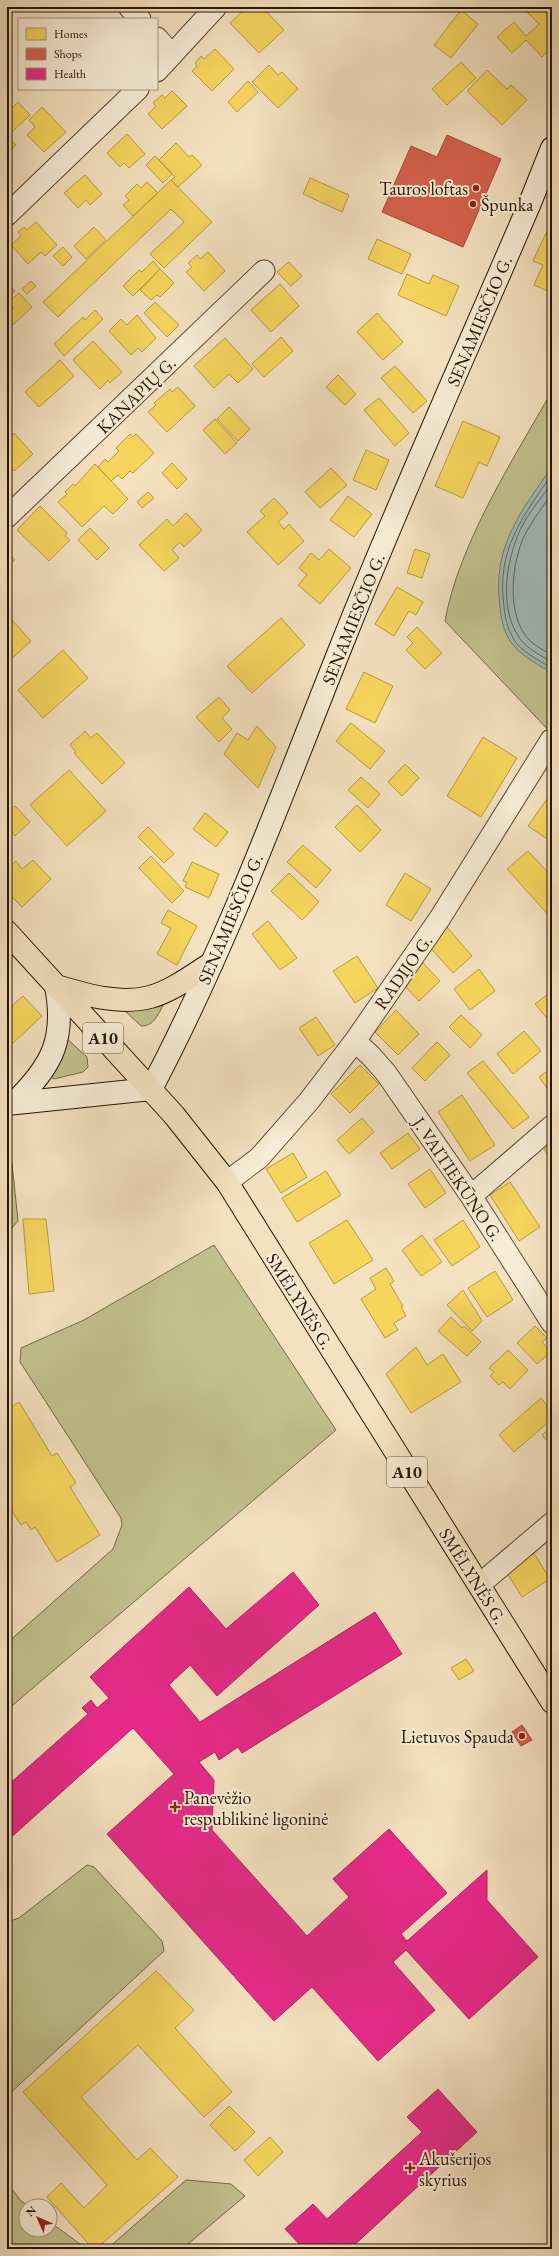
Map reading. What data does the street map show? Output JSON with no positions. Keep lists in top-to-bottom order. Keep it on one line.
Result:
{"streets":{"highway":["A10","SMĖLYNĖS G."],"main road":["SENAMIESČIO G."],"street":["KANAPIŲ G.","RADIJO G.","J. VAITIEKŪNO G."]},"crossings":[["SENAMIESČIO G.","SMĖLYNĖS G."],["RADIJO G.","J. VAITIEKŪNO G."],["RADIJO G.","SMĖLYNĖS G."]],"places":{"other":["Tauros loftas","Špunka","Lietuvos Spauda"],"health":["Panevėžio respublikinė ligoninė","Akušerijos skyrius"]},"legend":["Homes","Shops","Health"],"north":"top left"}
